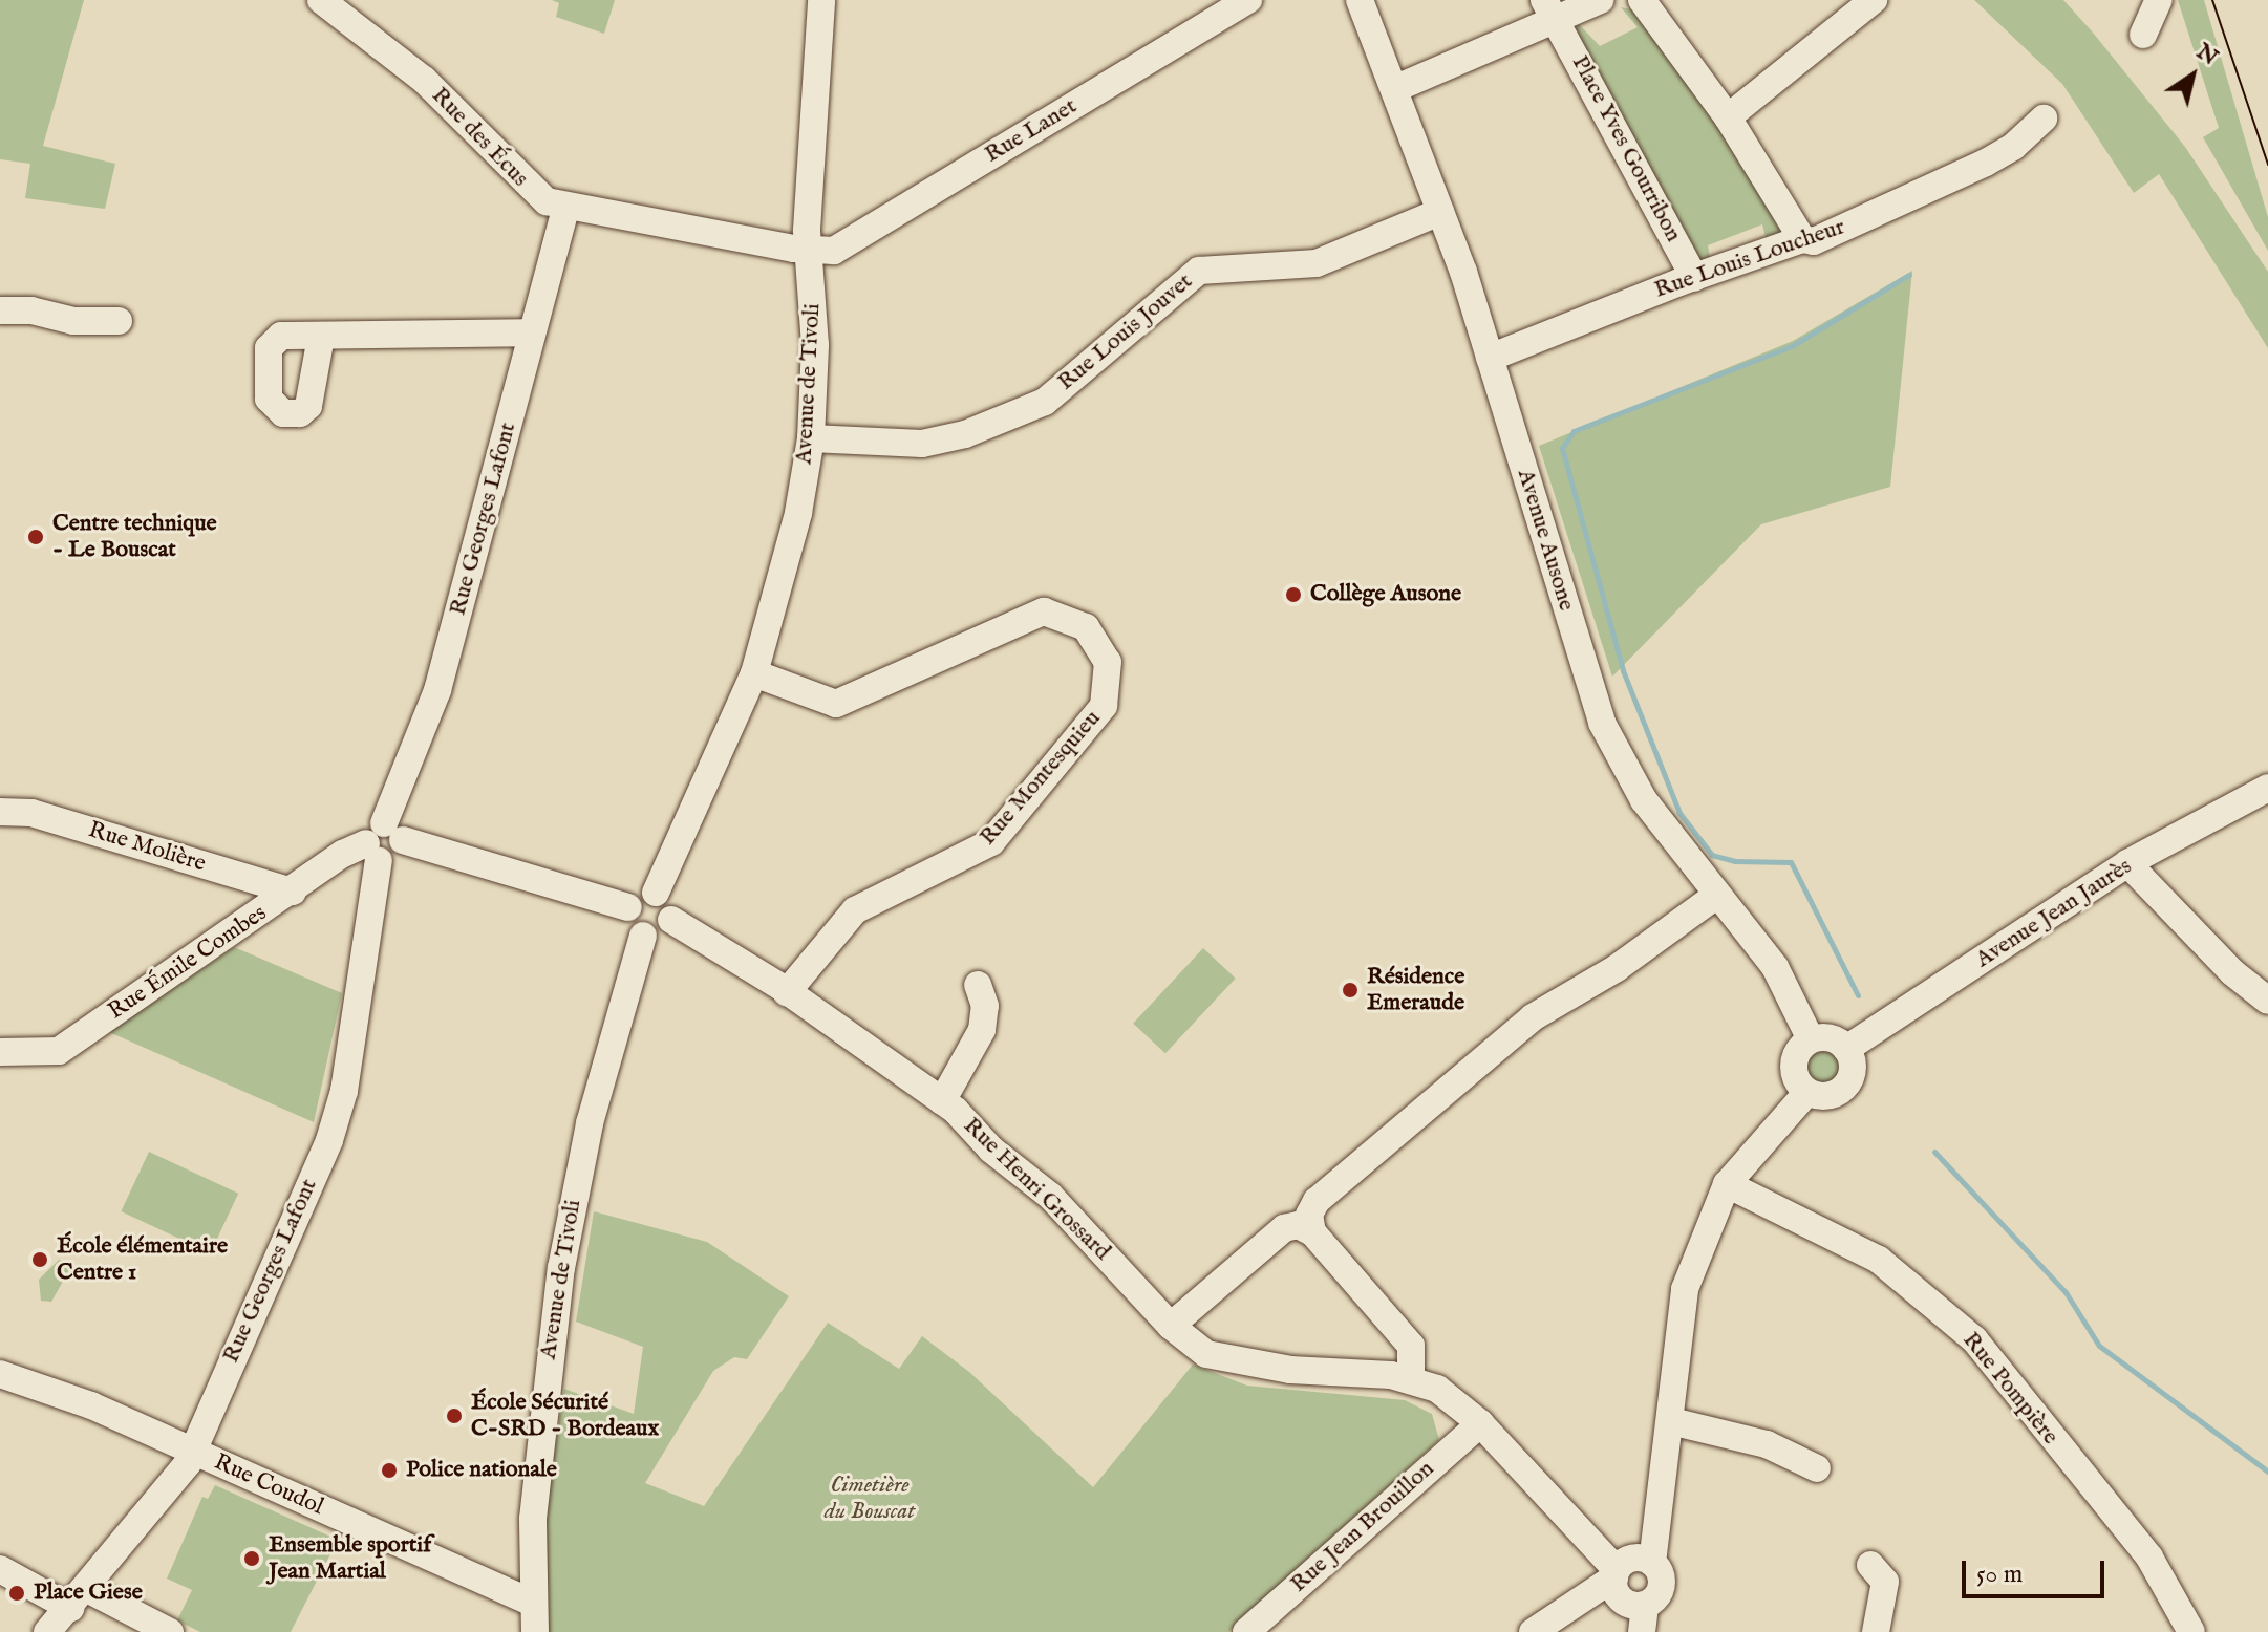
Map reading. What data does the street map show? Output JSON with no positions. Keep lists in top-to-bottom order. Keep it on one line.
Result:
{"streets":{"street":["Rue Lanet","Rue des Écus","Place Yves Gourribon","Rue Louis Loucheur","Rue Louis Jouvet","Avenue de Tivoli","Rue Georges Lafont","Avenue Ausone","Rue Montesquieu","Rue Molière","Avenue Jean Jaurès","Rue Émile Combes","Rue Henri Grossard","Rue Pompière","Rue Coudol","Rue Jean Brouillon"]},"crossings":[["Rue Lanet","Rue des Écus"],["Rue Lanet","Avenue de Tivoli"],["Rue des Écus","Avenue de Tivoli"],["Rue des Écus","Rue Georges Lafont"],["Place Yves Gourribon","Rue Louis Loucheur"],["Rue Louis Loucheur","Avenue Ausone"],["Rue Louis Jouvet","Avenue de Tivoli"],["Rue Louis Jouvet","Avenue Ausone"],["Avenue de Tivoli","Rue Montesquieu"],["Avenue de Tivoli","Rue Henri Grossard"],["Avenue de Tivoli","Rue Coudol"],["Rue Georges Lafont","Rue Émile Combes"],["Rue Georges Lafont","Rue Coudol"],["Avenue Ausone","Avenue Jean Jaurès"],["Rue Montesquieu","Rue Henri Grossard"],["Rue Molière","Rue Émile Combes"]],"parks":["Cimetière du Bouscat"],"places":["Centre technique - Le Bouscat","Collège Ausone","Résidence Emeraude","École élémentaire Centre 1","École Sécurité C-SRD - Bordeaux","Police nationale","Ensemble sportif Jean Martial","Place Giese"],"scale_bar":"50 m","north":"top right"}
